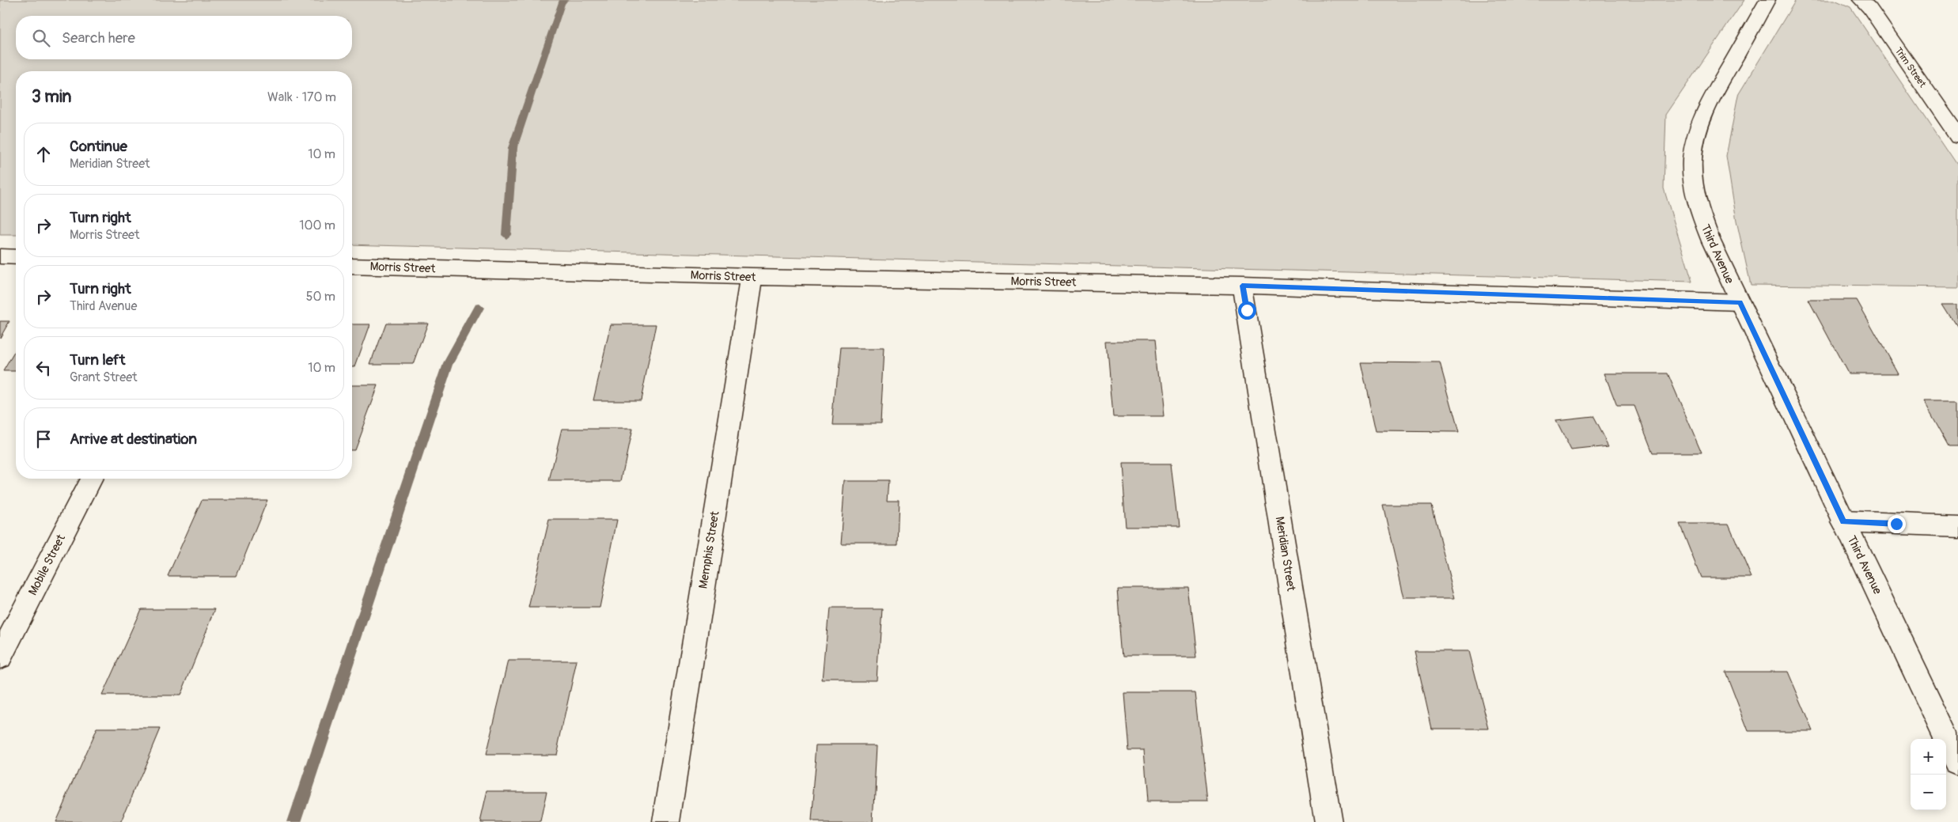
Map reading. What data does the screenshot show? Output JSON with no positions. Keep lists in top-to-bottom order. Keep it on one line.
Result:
{"streets":{"street":["Trim Street","Third Avenue","Morris Street","Memphis Street","Meridian Street","Mobile Street"]},"crossings":[["Third Avenue","Morris Street"],["Morris Street","Memphis Street"],["Morris Street","Meridian Street"]],"page":{"search":"Search here","heading":["3 min","Walk · 170 m"],"list":[["Continue","Meridian Street","10 m"],["Turn right","Morris Street","100 m"],["Turn right","Third Avenue","50 m"],["Turn left","Grant Street","10 m"],"Arrive at destination"],"map_buttons":["+","−"]}}
